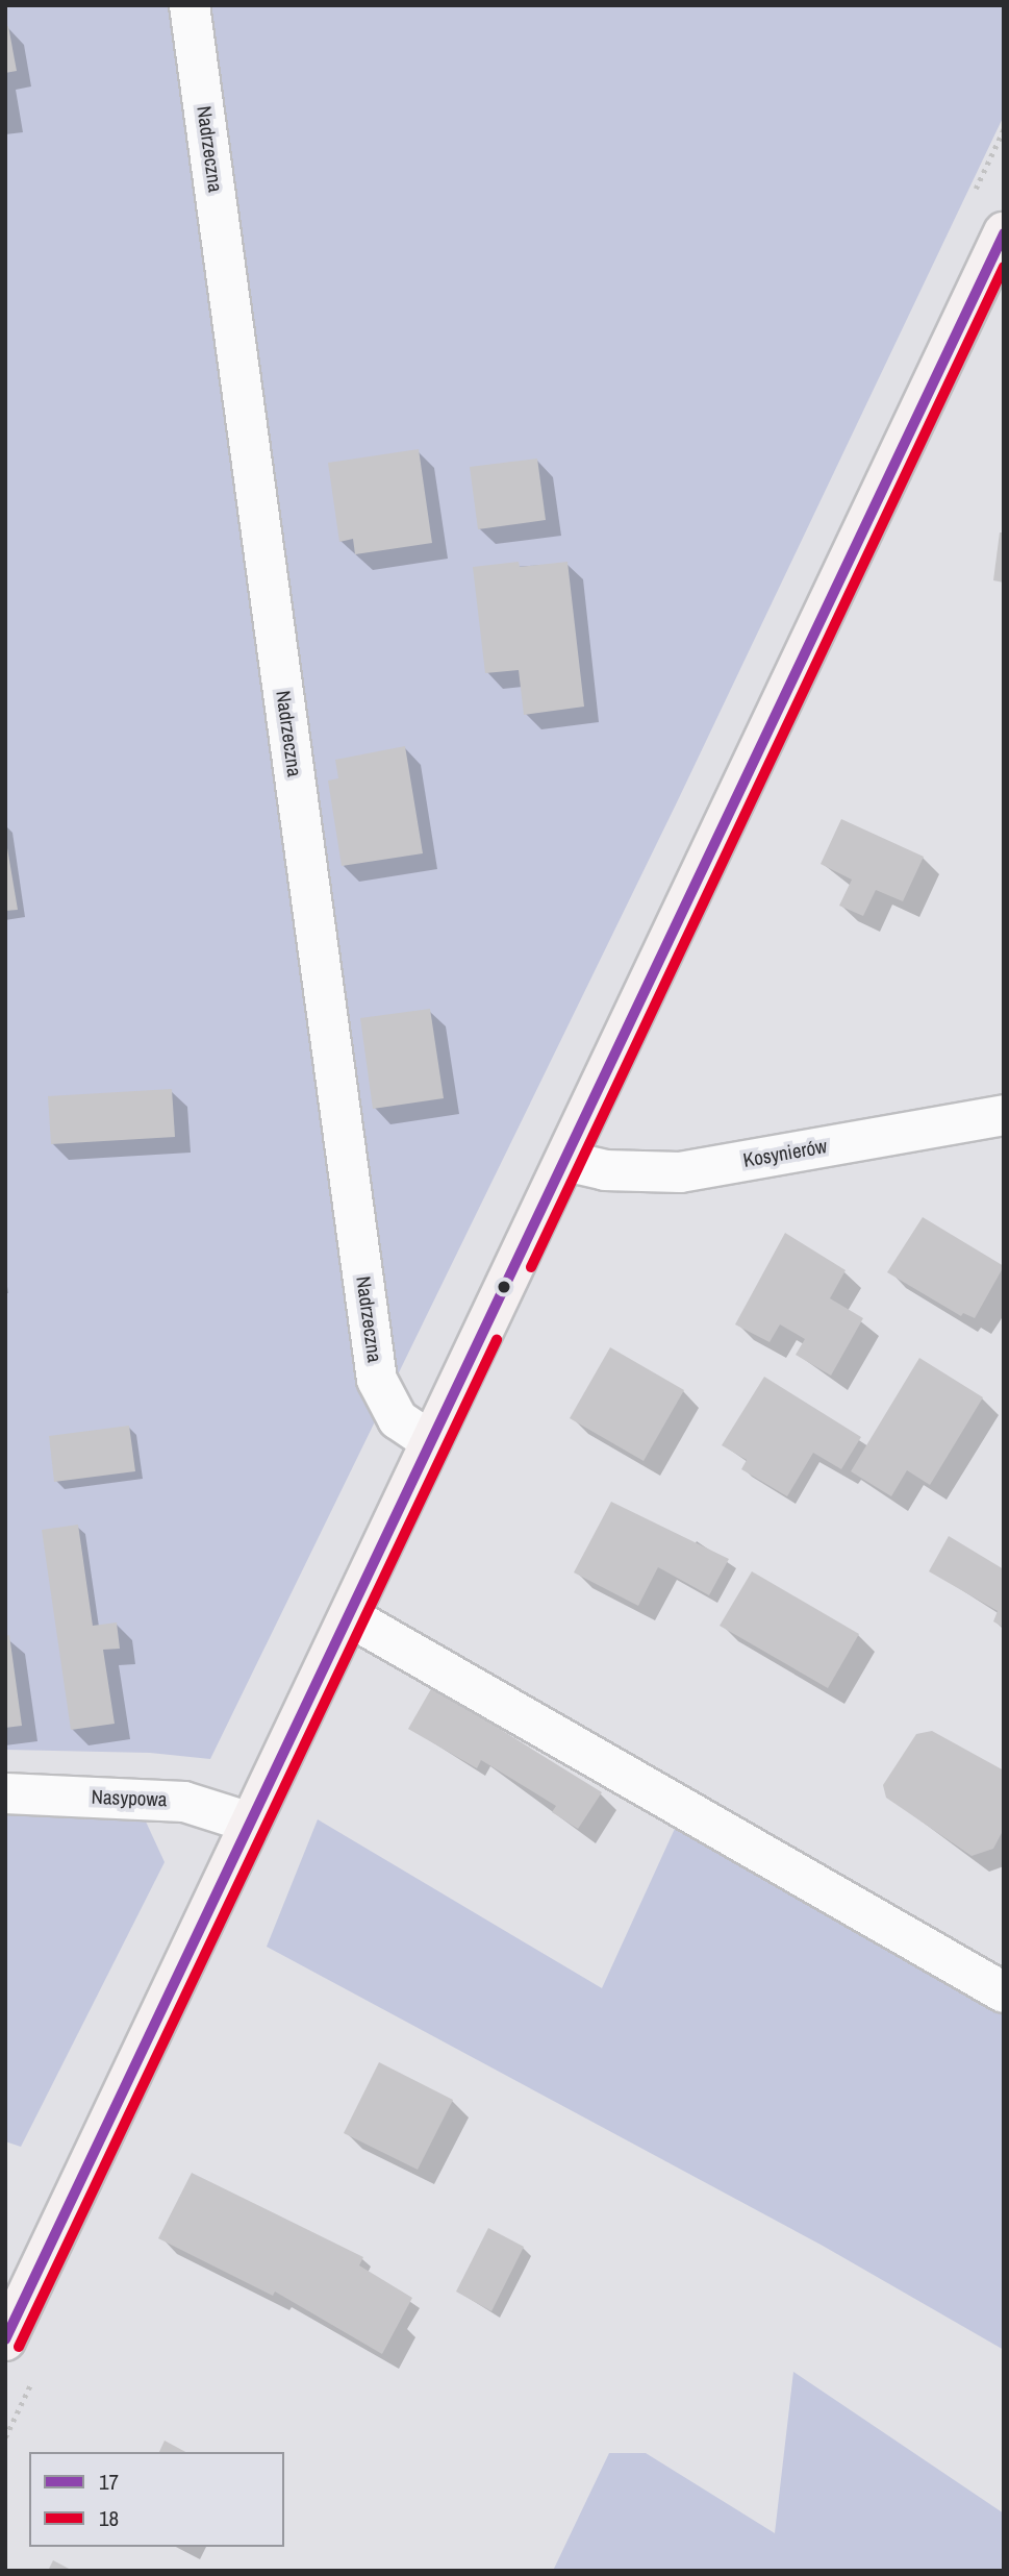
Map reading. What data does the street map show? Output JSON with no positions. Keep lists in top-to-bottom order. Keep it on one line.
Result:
{"streets":{"street":["Nadrzeczna","Kosynierów","Nasypowa"]},"lines":["transit line 17","transit line 18"],"legend":["17","18"]}
